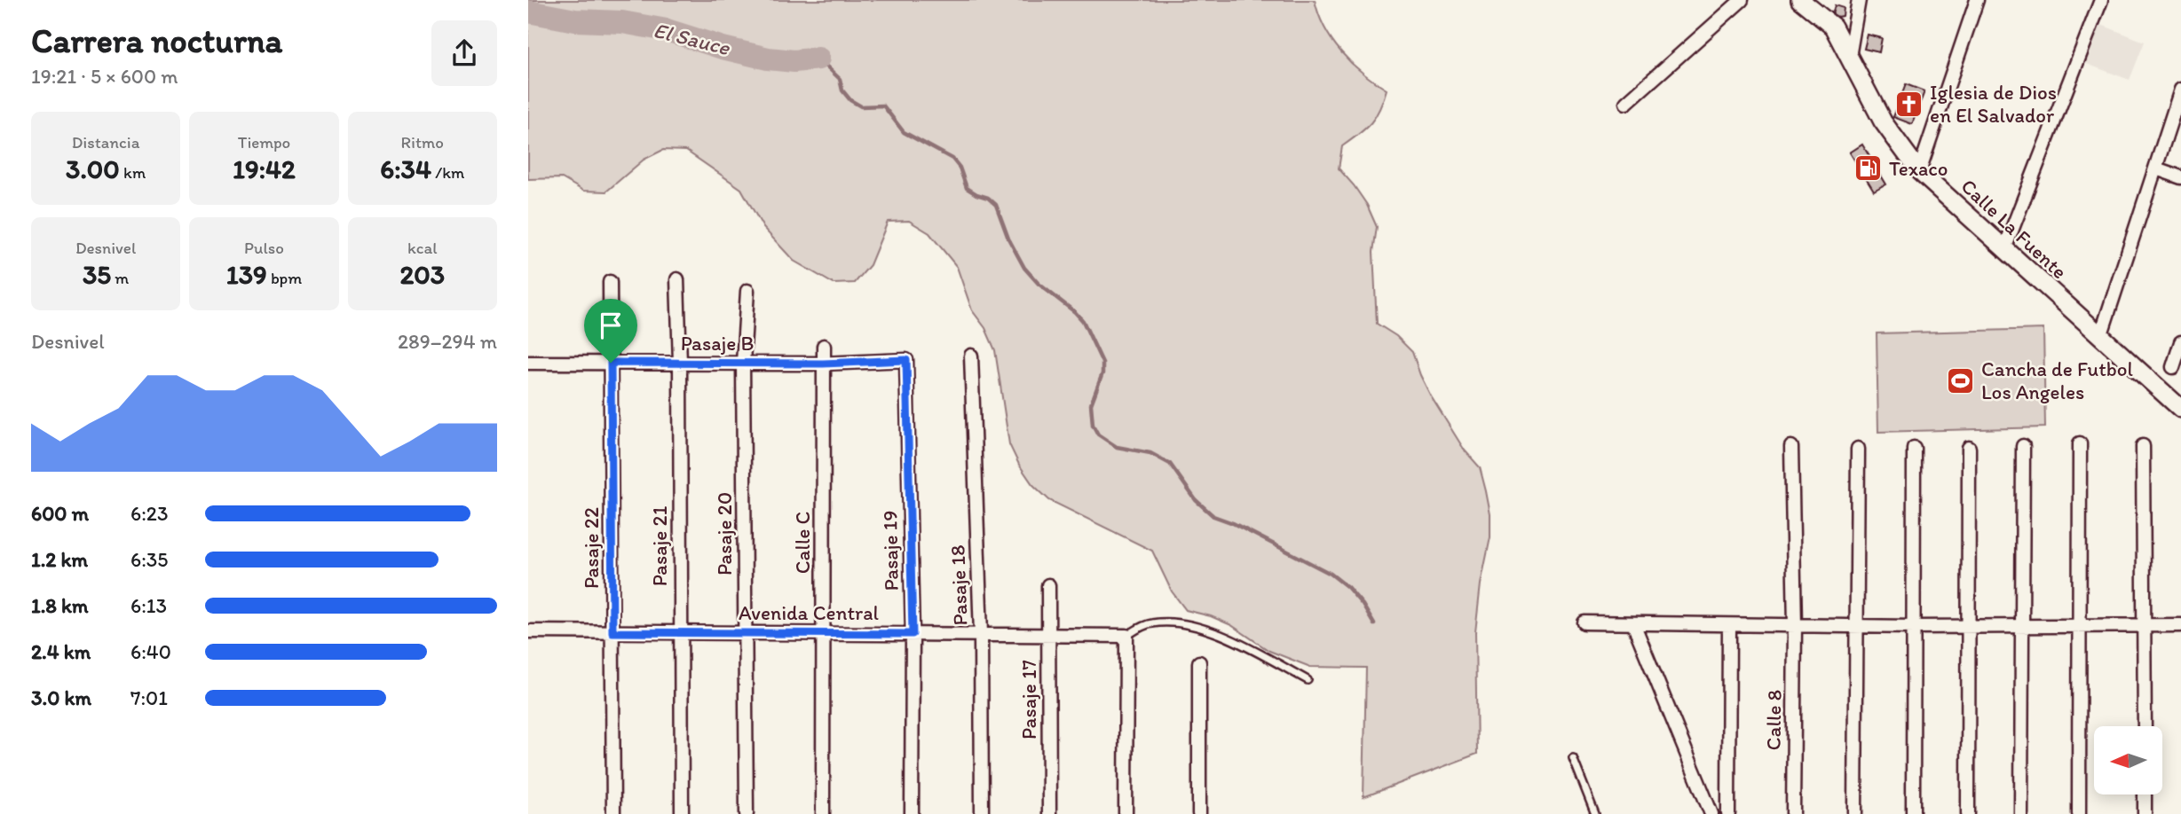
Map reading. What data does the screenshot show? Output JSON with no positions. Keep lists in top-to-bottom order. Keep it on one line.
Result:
{"streets":{"street":["Calle La Fuente","Pasaje B","Pasaje 20","Calle C","Pasaje 21","Pasaje 22","Pasaje 19","Pasaje 18","Avenida Central","Pasaje 17","Calle 8"]},"crossings":[["Pasaje B","Pasaje 20"],["Pasaje B","Calle C"],["Pasaje B","Pasaje 21"],["Pasaje B","Pasaje 22"],["Pasaje B","Pasaje 19"],["Pasaje 20","Avenida Central"],["Calle C","Avenida Central"],["Pasaje 21","Avenida Central"],["Pasaje 22","Avenida Central"],["Pasaje 19","Avenida Central"],["Pasaje 18","Avenida Central"],["Avenida Central","Pasaje 17"]],"water":["El Sauce"],"places":{"church":["Iglesia de Dios en El Salvador"],"fuel station":["Texaco"],"sports":["Cancha de Futbol Los Angeles"]},"north":"left","page":{"heading":["Carrera nocturna","19:21 · 5 × 600 m"],"stats":[["Distancia","3.00 km"],["Tiempo","19:42"],["Ritmo","6:34 /km"],["Desnivel","35 m"],["Pulso","139 bpm"],["kcal","203"]],"chart":["Desnivel","289–294 m"],"list":[{"name":"600 m","note":"6:23"},{"name":"1.2 km","note":"6:35"},{"name":"1.8 km","note":"6:13"},{"name":"2.4 km","note":"6:40"},{"name":"3.0 km","note":"7:01"}]}}
